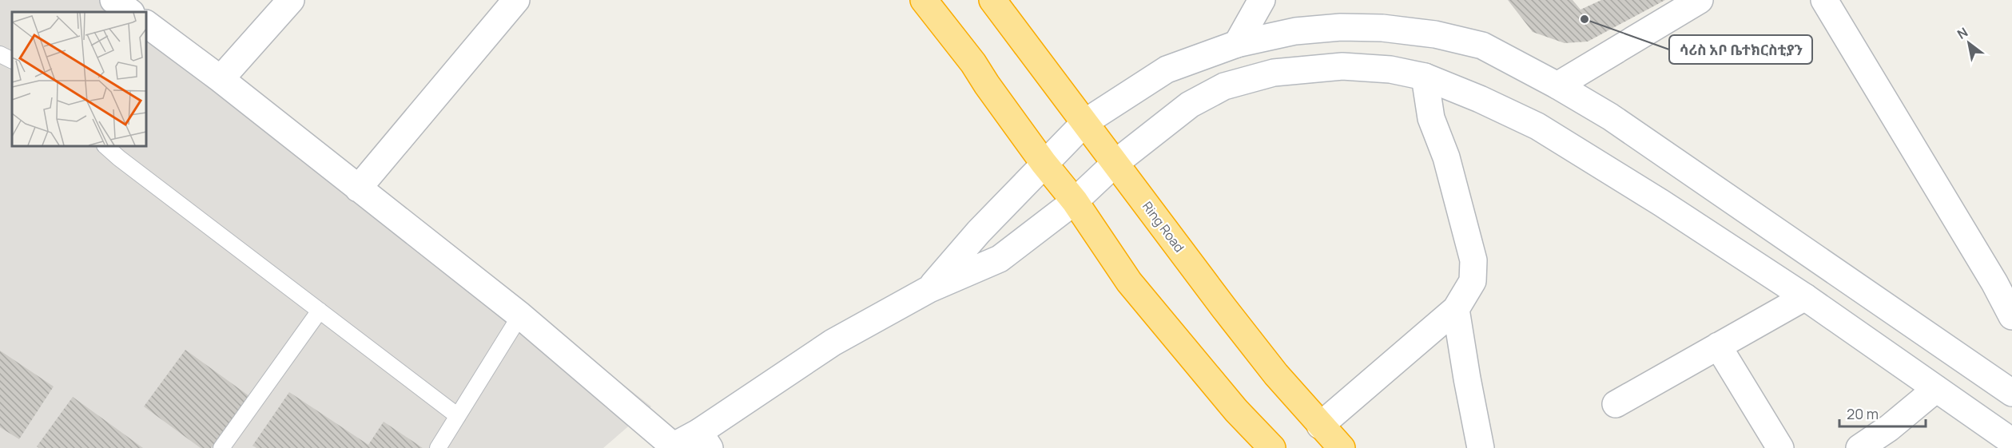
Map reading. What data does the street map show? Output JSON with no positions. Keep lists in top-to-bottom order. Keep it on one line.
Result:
{"streets":{"highway":["Ring Road"]},"places":["ሳሪስ አቦ ቤተክርስቲያን"],"scale_bar":"20 m","north":"top left"}
